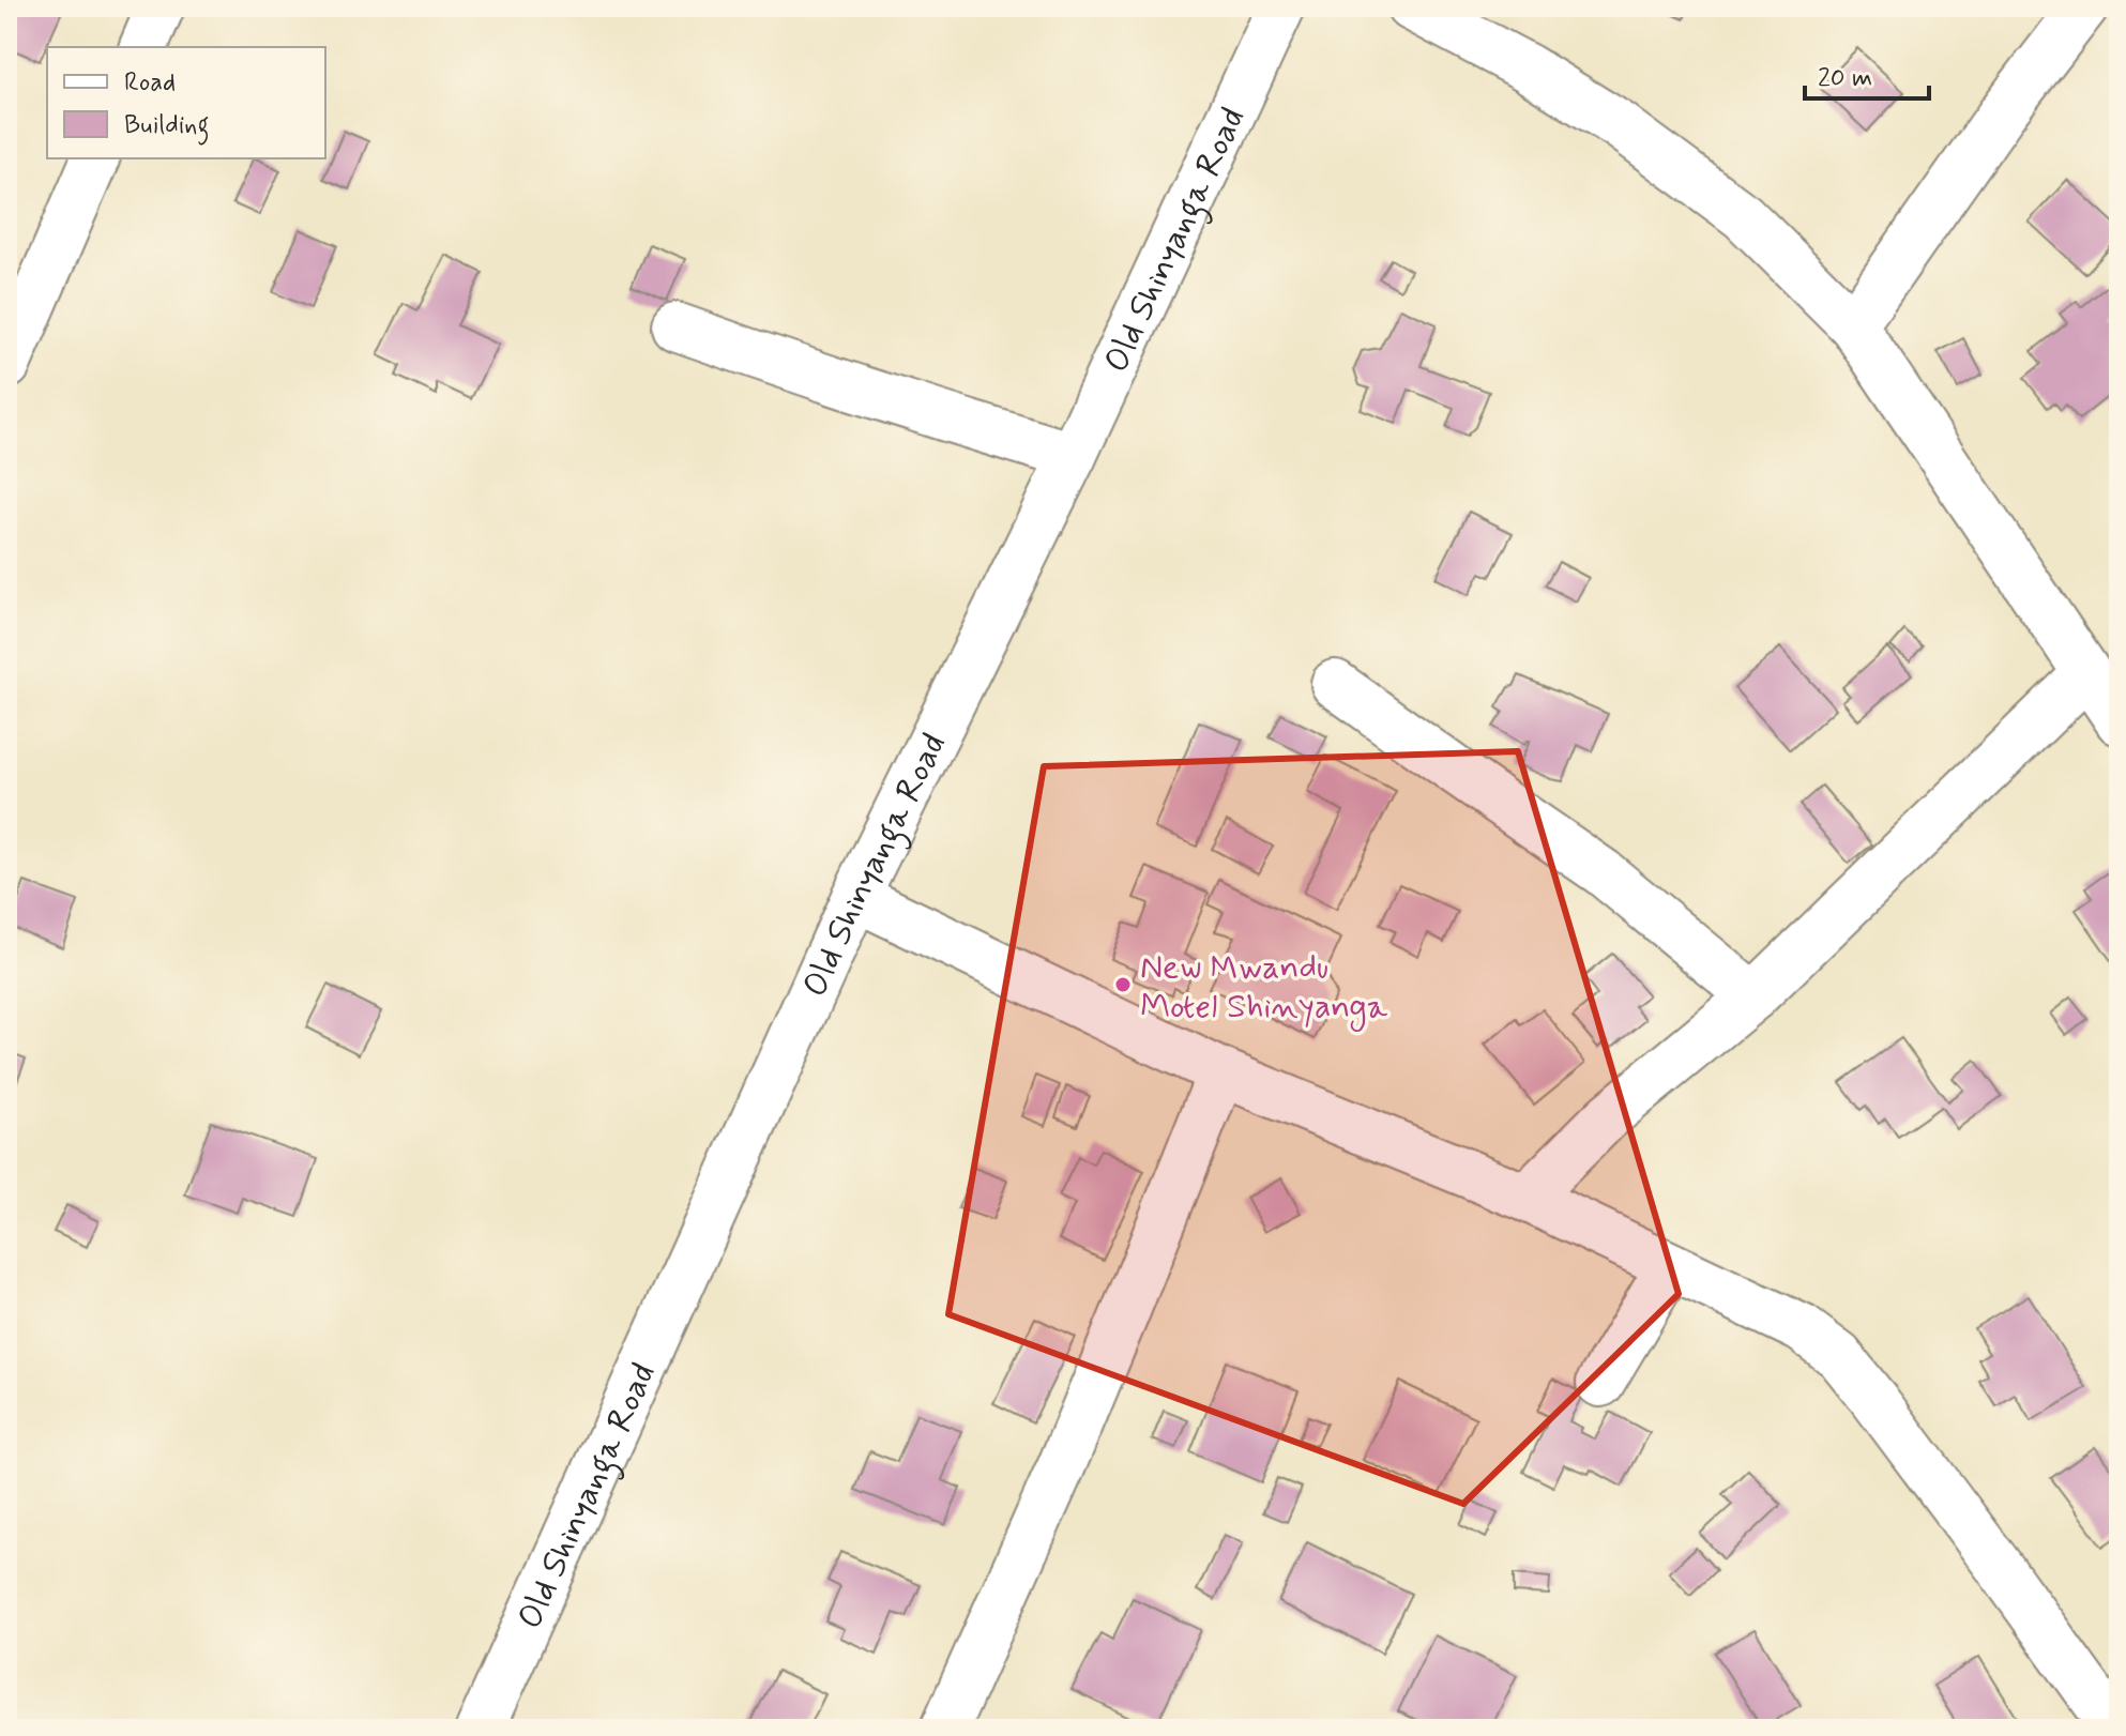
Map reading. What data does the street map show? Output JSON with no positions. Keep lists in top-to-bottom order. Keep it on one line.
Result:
{"streets":{"street":["Old Shinyanga Road"]},"places":["New Mwandu Motel Shinyanga"],"legend":["Road","Building"],"scale_bar":"20 m"}
